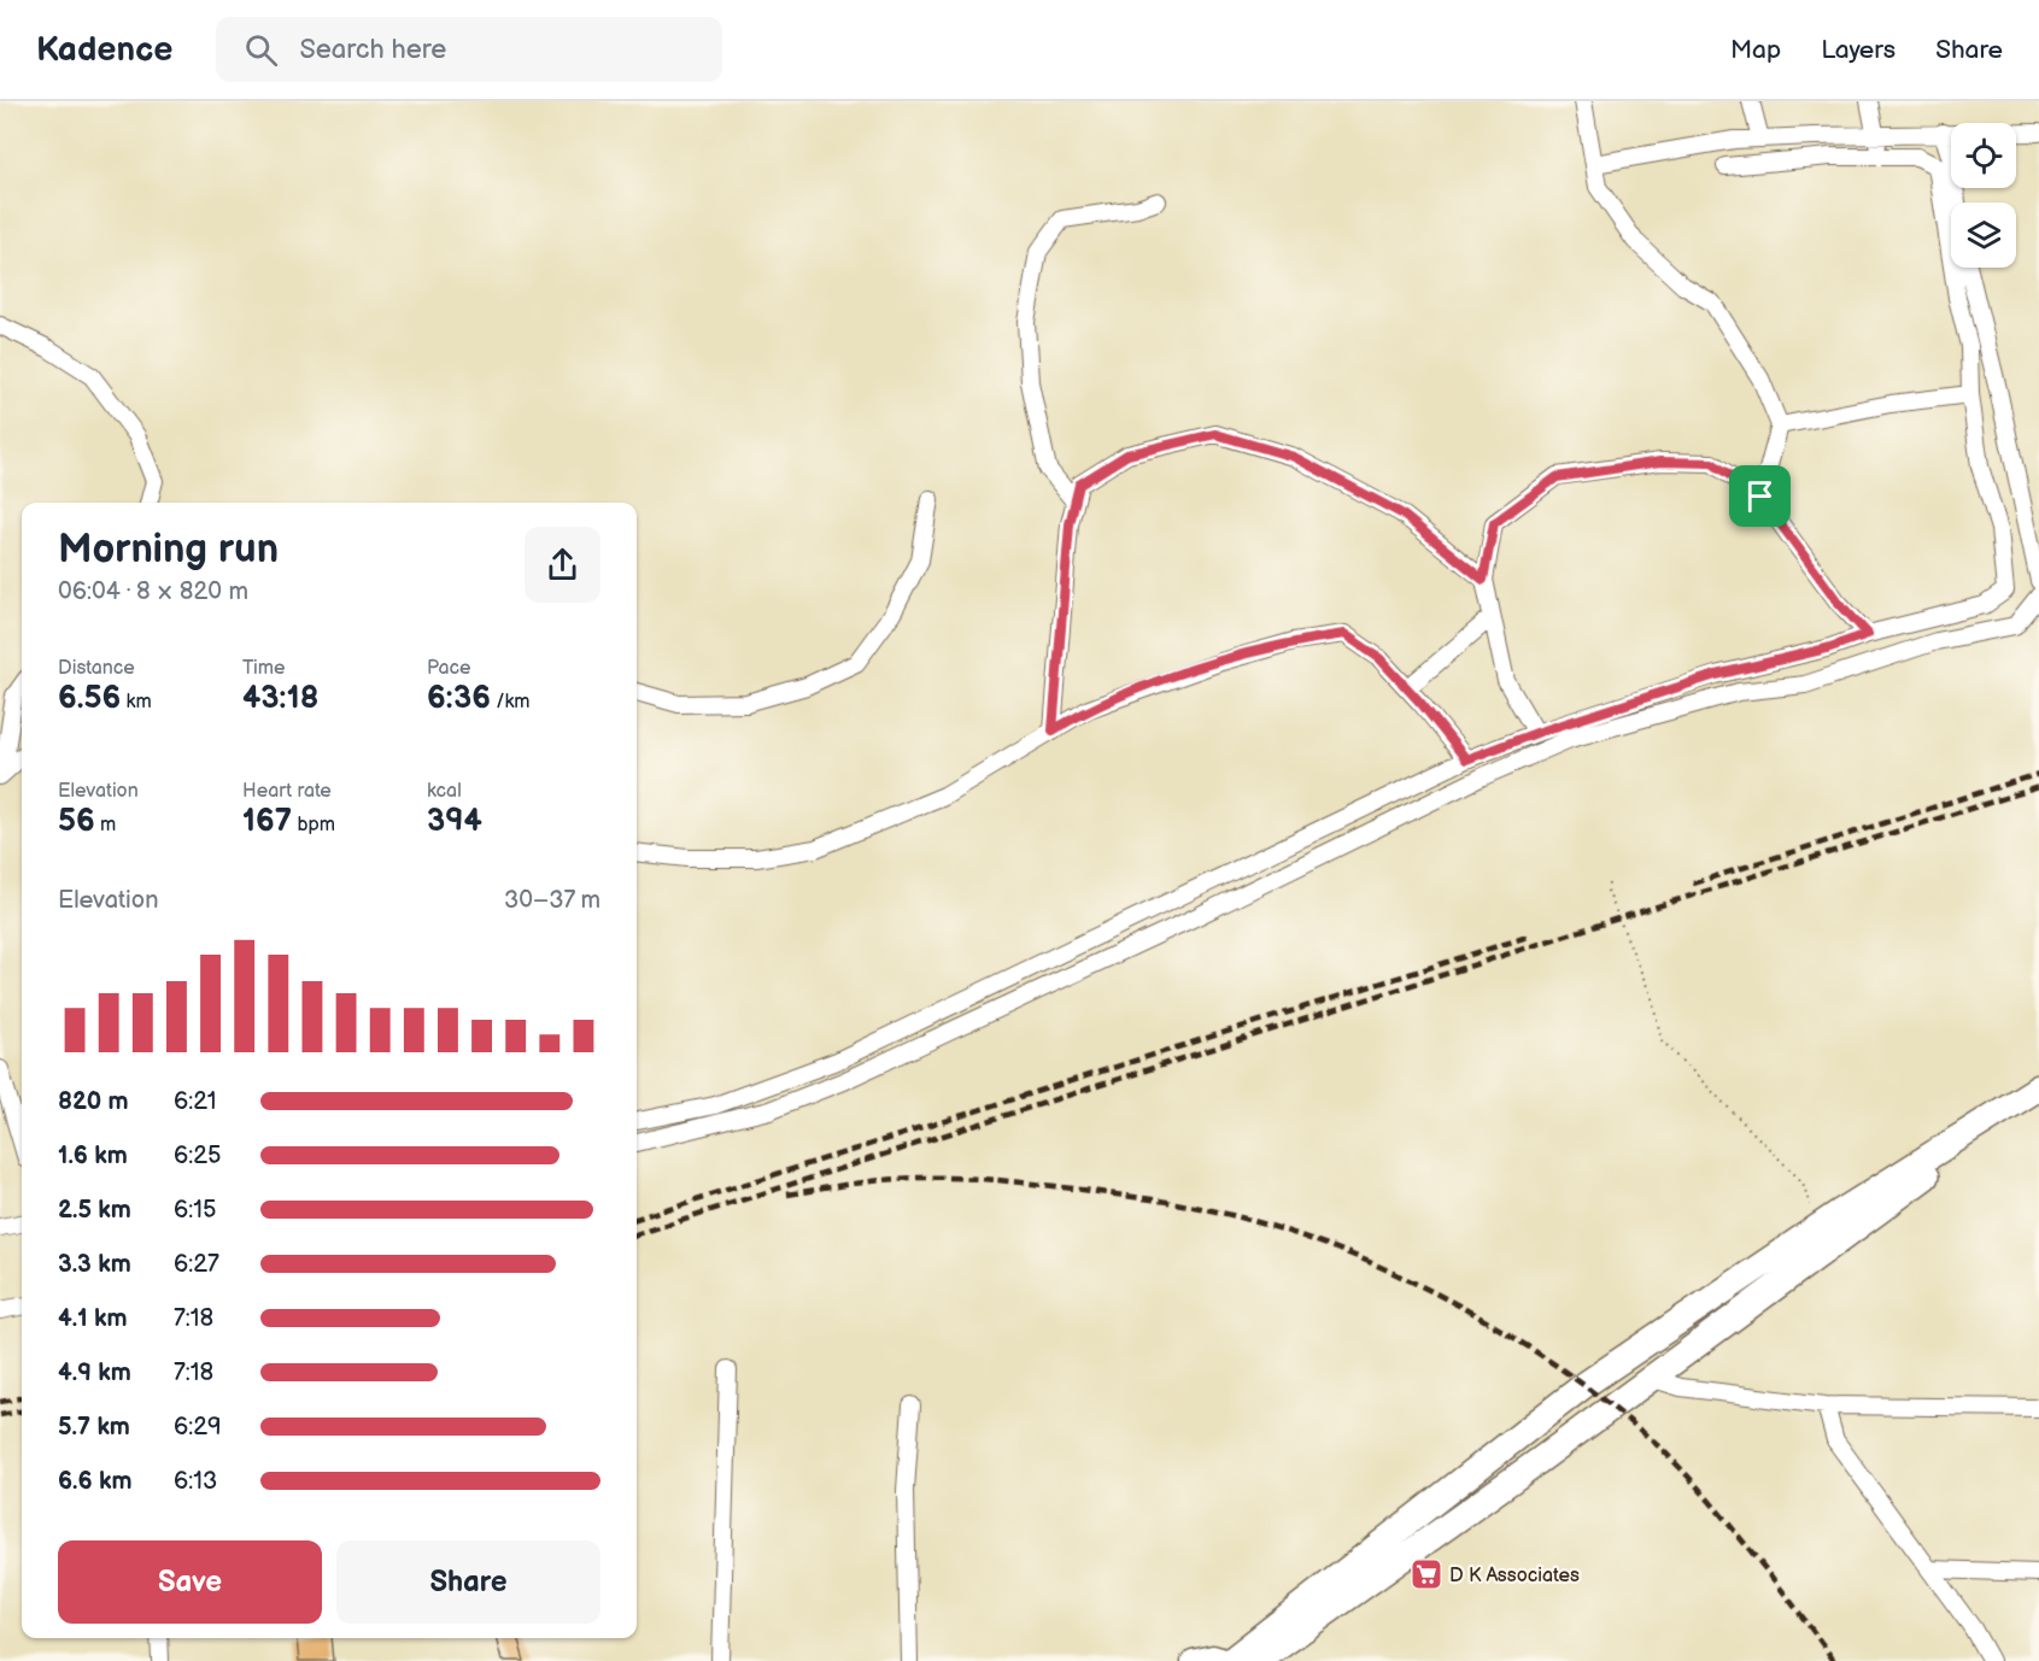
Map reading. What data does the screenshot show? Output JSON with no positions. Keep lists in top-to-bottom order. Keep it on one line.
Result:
{"places":{"supermarket":["D K Associates"]},"page":{"header":"Kadence","search":"Search here","nav":["Map","Layers","Share"],"heading":["Morning run","06:04 · 8 × 820 m"],"stats":[["Distance","6.56 km"],["Time","43:18"],["Pace","6:36 /km"],["Elevation","56 m"],["Heart rate","167 bpm"],["kcal","394"]],"chart":["Elevation","30–37 m"],"list":[{"name":"820 m","note":"6:21"},{"name":"1.6 km","note":"6:25"},{"name":"2.5 km","note":"6:15"},{"name":"3.3 km","note":"6:27"},{"name":"4.1 km","note":"7:18"},{"name":"4.9 km","note":"7:18"},{"name":"5.7 km","note":"6:29"},{"name":"6.6 km","note":"6:13"}],"buttons":["Save","Share"]}}
